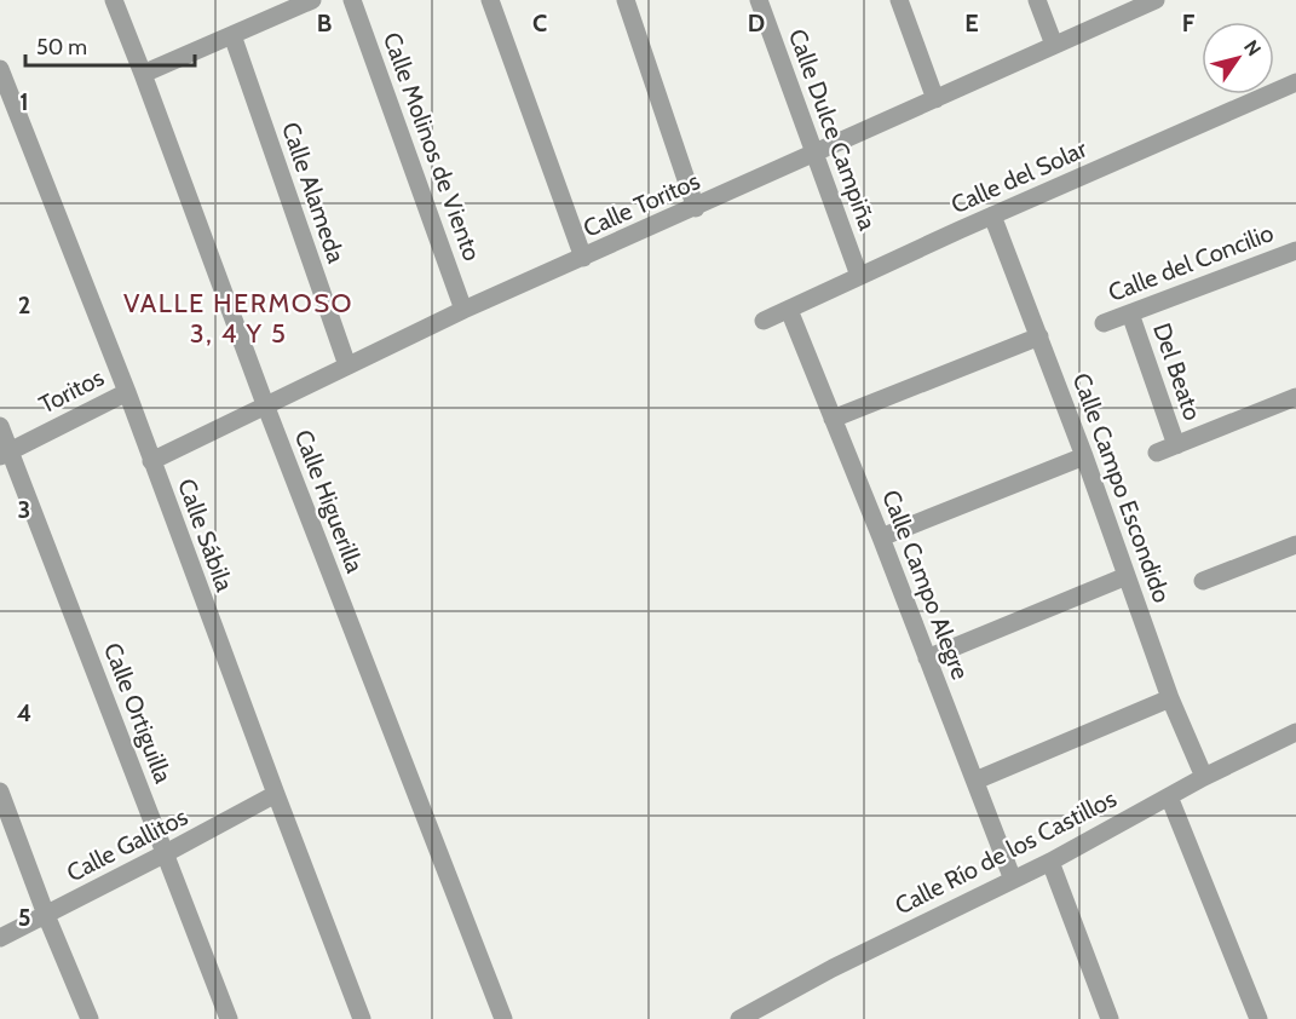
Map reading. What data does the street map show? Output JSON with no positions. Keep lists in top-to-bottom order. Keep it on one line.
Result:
{"streets":{"street":["Calle Dulce Campiña","Calle Molinos de Viento","Calle del Solar","Calle Alameda","Calle Toritos","Calle del Concilio","Del Beato","Toritos","Calle Campo Escondido","Calle Higuerilla","Calle Sábila","Calle Campo Alegre","Calle Ortiguilla","Calle Gallitos","Calle Río de los Castillos"]},"crossings":[["Calle Dulce Campiña","Calle del Solar"],["Calle Dulce Campiña","Calle Toritos"],["Calle Molinos de Viento","Calle Toritos"],["Calle del Solar","Calle Campo Escondido"],["Calle del Solar","Calle Campo Alegre"],["Calle Alameda","Calle Toritos"],["Calle Toritos","Calle Higuerilla"],["Calle Toritos","Calle Sábila"],["Calle del Concilio","Del Beato"],["Toritos","Calle Sábila"],["Toritos","Calle Ortiguilla"],["Calle Campo Escondido","Calle Río de los Castillos"],["Calle Sábila","Calle Gallitos"],["Calle Campo Alegre","Calle Río de los Castillos"],["Calle Ortiguilla","Calle Gallitos"]],"districts":["VALLE HERMOSO 3, 4 Y 5"],"scale_bar":"50 m","north":"top right","grid":{"columns":["B","C","D","E","F"],"rows":["1","2","3","4","5"]}}
